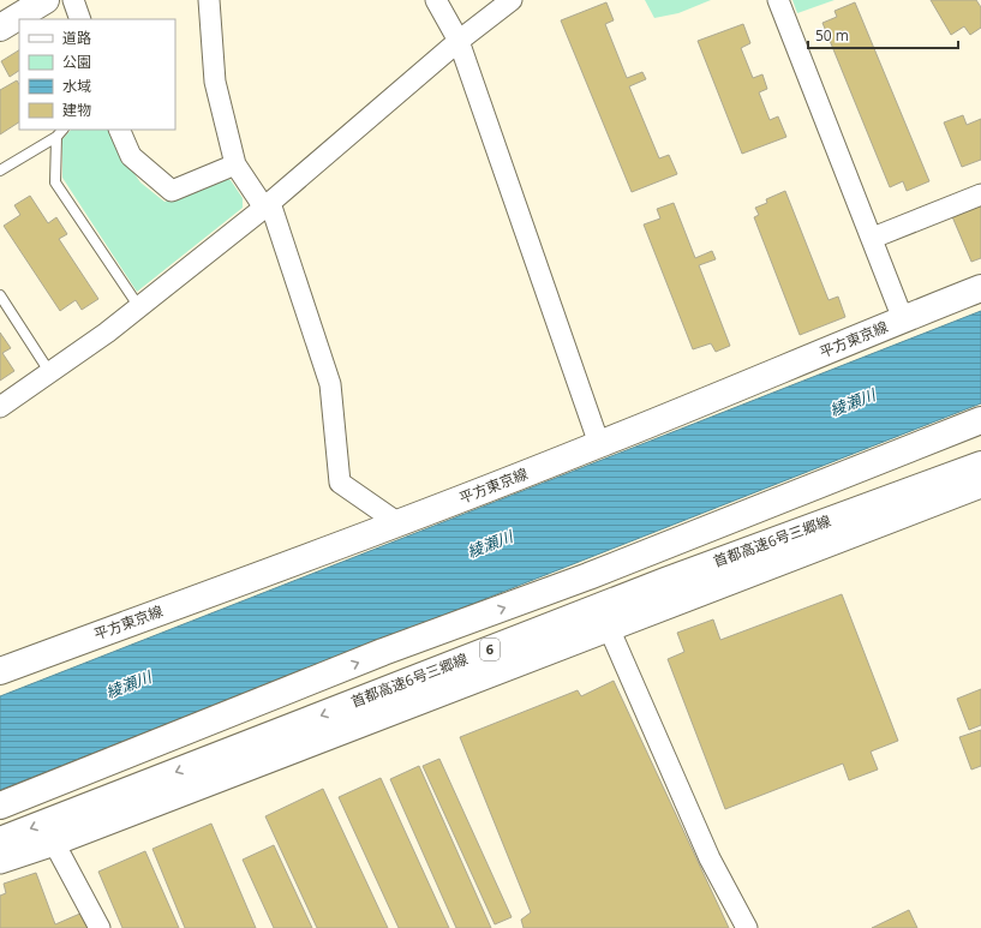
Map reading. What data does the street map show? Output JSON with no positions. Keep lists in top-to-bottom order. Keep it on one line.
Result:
{"streets":{"main road":["平方東京線","首都高速6号三郷線","6"]},"water":["綾瀬川"],"legend":["道路","公園","水域","建物"],"scale_bar":"50 m"}
